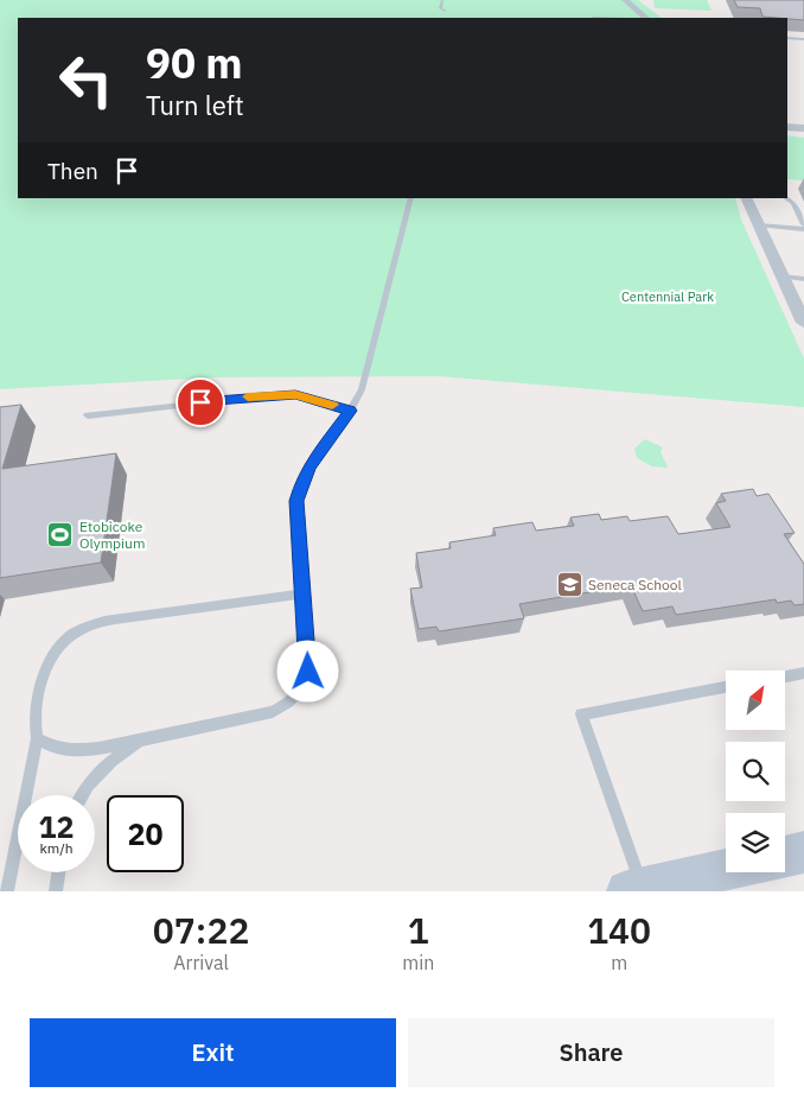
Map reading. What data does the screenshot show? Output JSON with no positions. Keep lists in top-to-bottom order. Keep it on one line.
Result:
{"parks":["Centennial Park"],"places":{"sports":["Etobicoke Olympium"],"school or university":["Seneca School"]},"north":"top right","page":{"turn":["90 m","Turn left"],"then":"Then","speed":"12 km/h","limit":"20","eta":["07:22","Arrival","1","min","140","m"],"buttons":["Exit","Share"]}}
